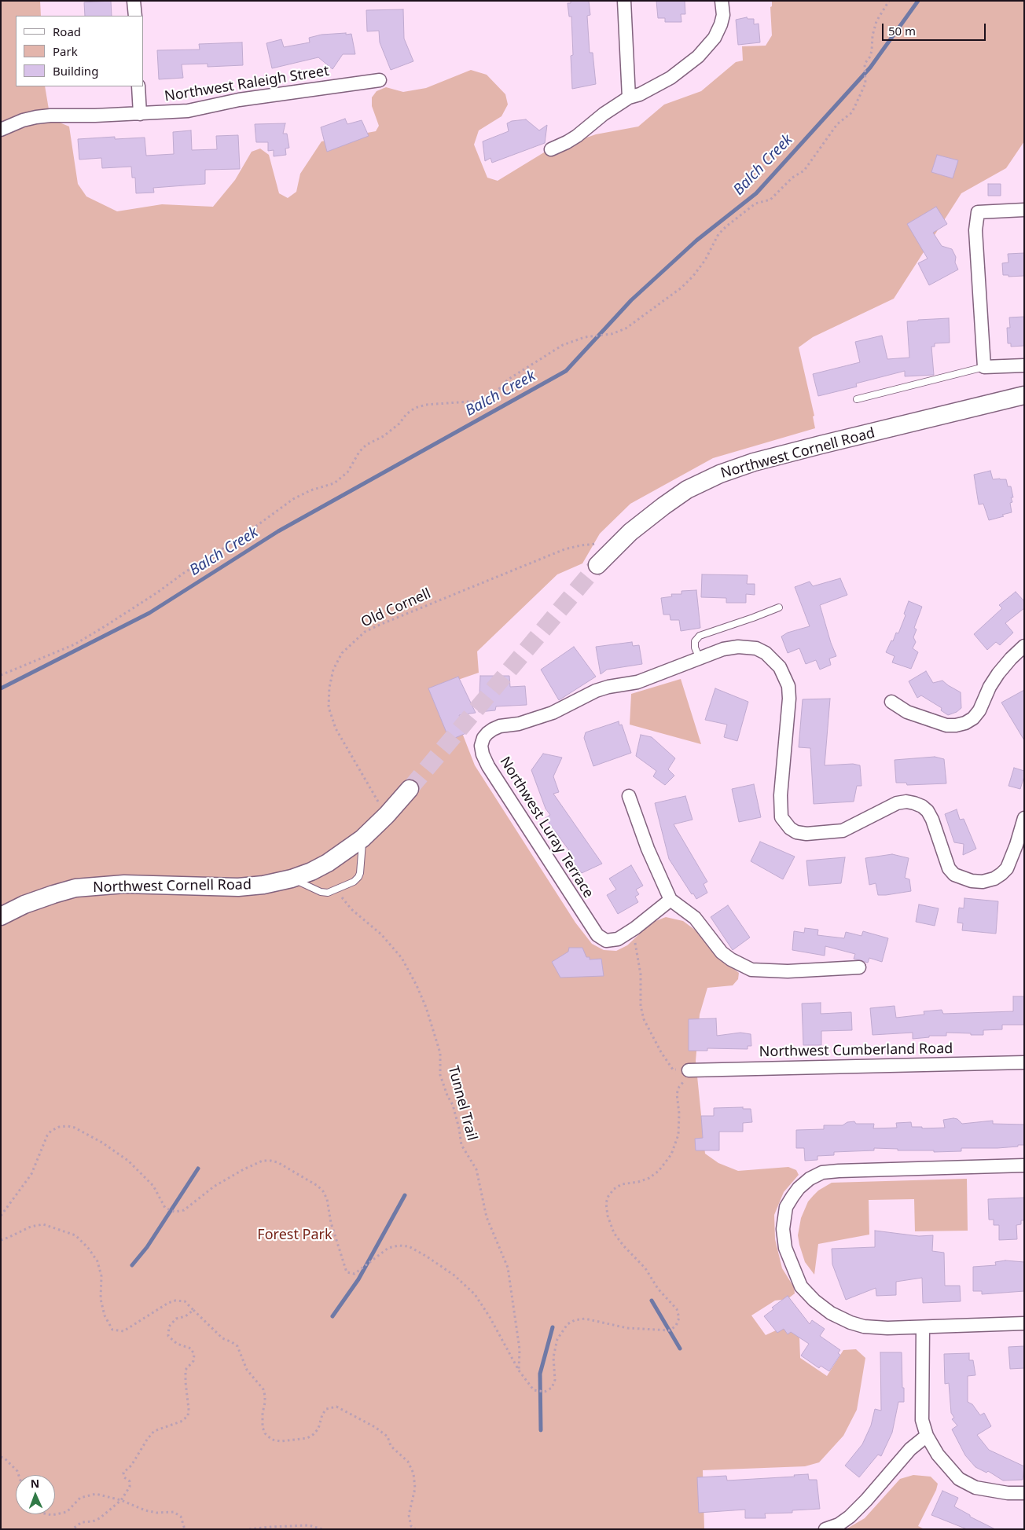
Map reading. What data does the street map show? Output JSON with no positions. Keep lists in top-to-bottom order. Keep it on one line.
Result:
{"streets":{"main road":["Northwest Cornell Road"],"street":["Northwest Raleigh Street","Northwest Luray Terrace","Northwest Cumberland Road"],"path":["Old Cornell","Tunnel Trail"]},"crossings":[["Northwest Cornell Road","Old Cornell"]],"water":["Balch Creek"],"parks":["Forest Park"],"legend":["Road","Park","Building"],"scale_bar":"50 m","north":"top"}
